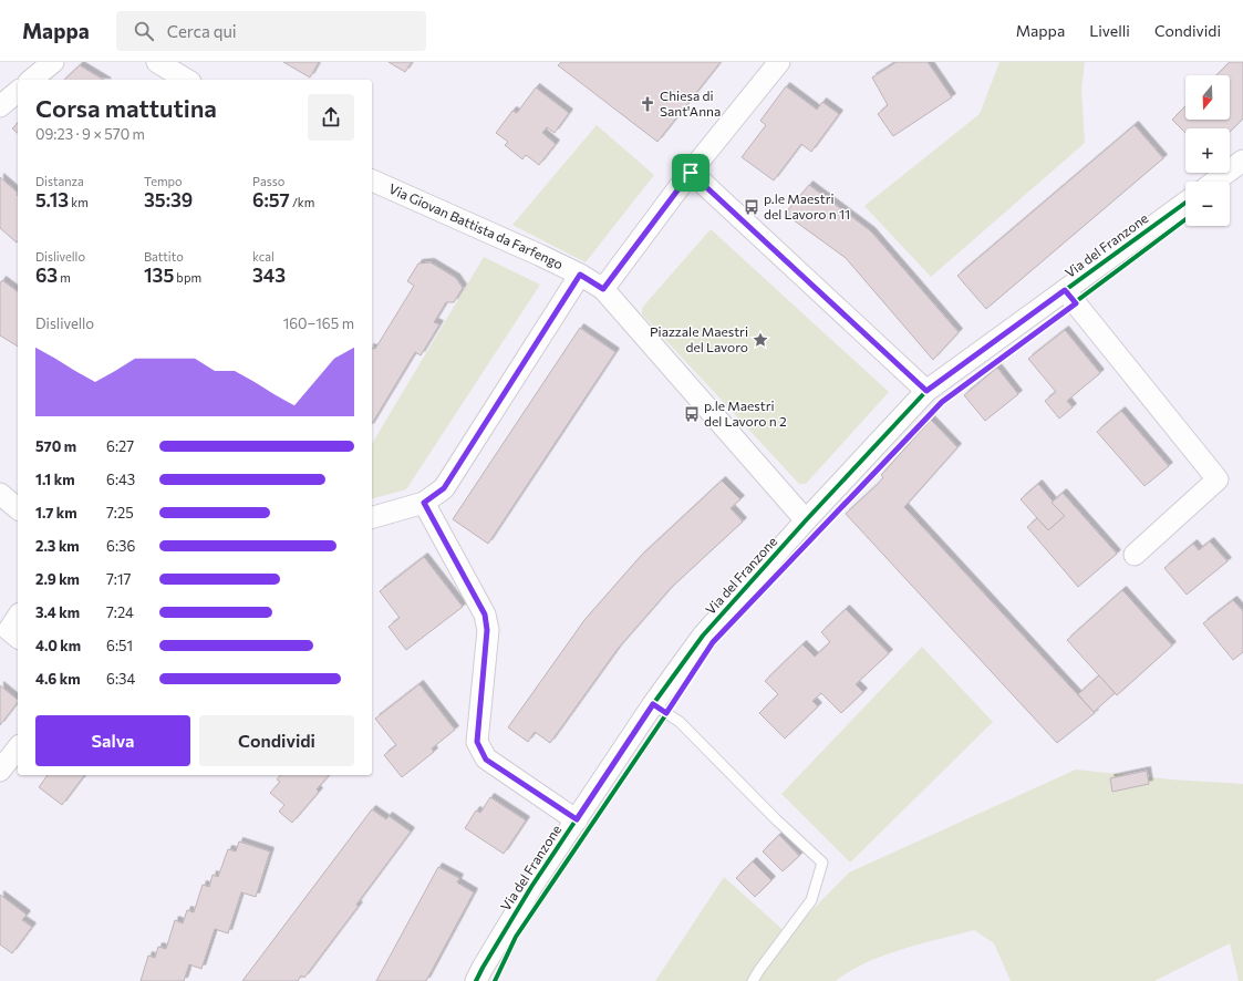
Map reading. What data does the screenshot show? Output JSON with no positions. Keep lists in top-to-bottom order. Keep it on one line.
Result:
{"streets":{"street":["Via Giovan Battista da Farfengo","Via del Franzone"]},"places":{"church":["Chiesa di Sant'Anna"],"bus stop":["p.le Maestri del Lavoro n 11","p.le Maestri del Lavoro n 2"],"place":["Piazzale Maestri del Lavoro"]},"north":"bottom","page":{"header":"Mappa","search":"Cerca qui","nav":["Mappa","Livelli","Condividi"],"map_buttons":["+","−"],"heading":["Corsa mattutina","09:23 · 9 × 570 m"],"stats":[["Distanza","5.13 km"],["Tempo","35:39"],["Passo","6:57 /km"],["Dislivello","63 m"],["Battito","135 bpm"],["kcal","343"]],"chart":["Dislivello","160–165 m"],"list":[{"name":"570 m","note":"6:27"},{"name":"1.1 km","note":"6:43"},{"name":"1.7 km","note":"7:25"},{"name":"2.3 km","note":"6:36"},{"name":"2.9 km","note":"7:17"},{"name":"3.4 km","note":"7:24"},{"name":"4.0 km","note":"6:51"},{"name":"4.6 km","note":"6:34"}],"buttons":["Salva","Condividi"]}}
